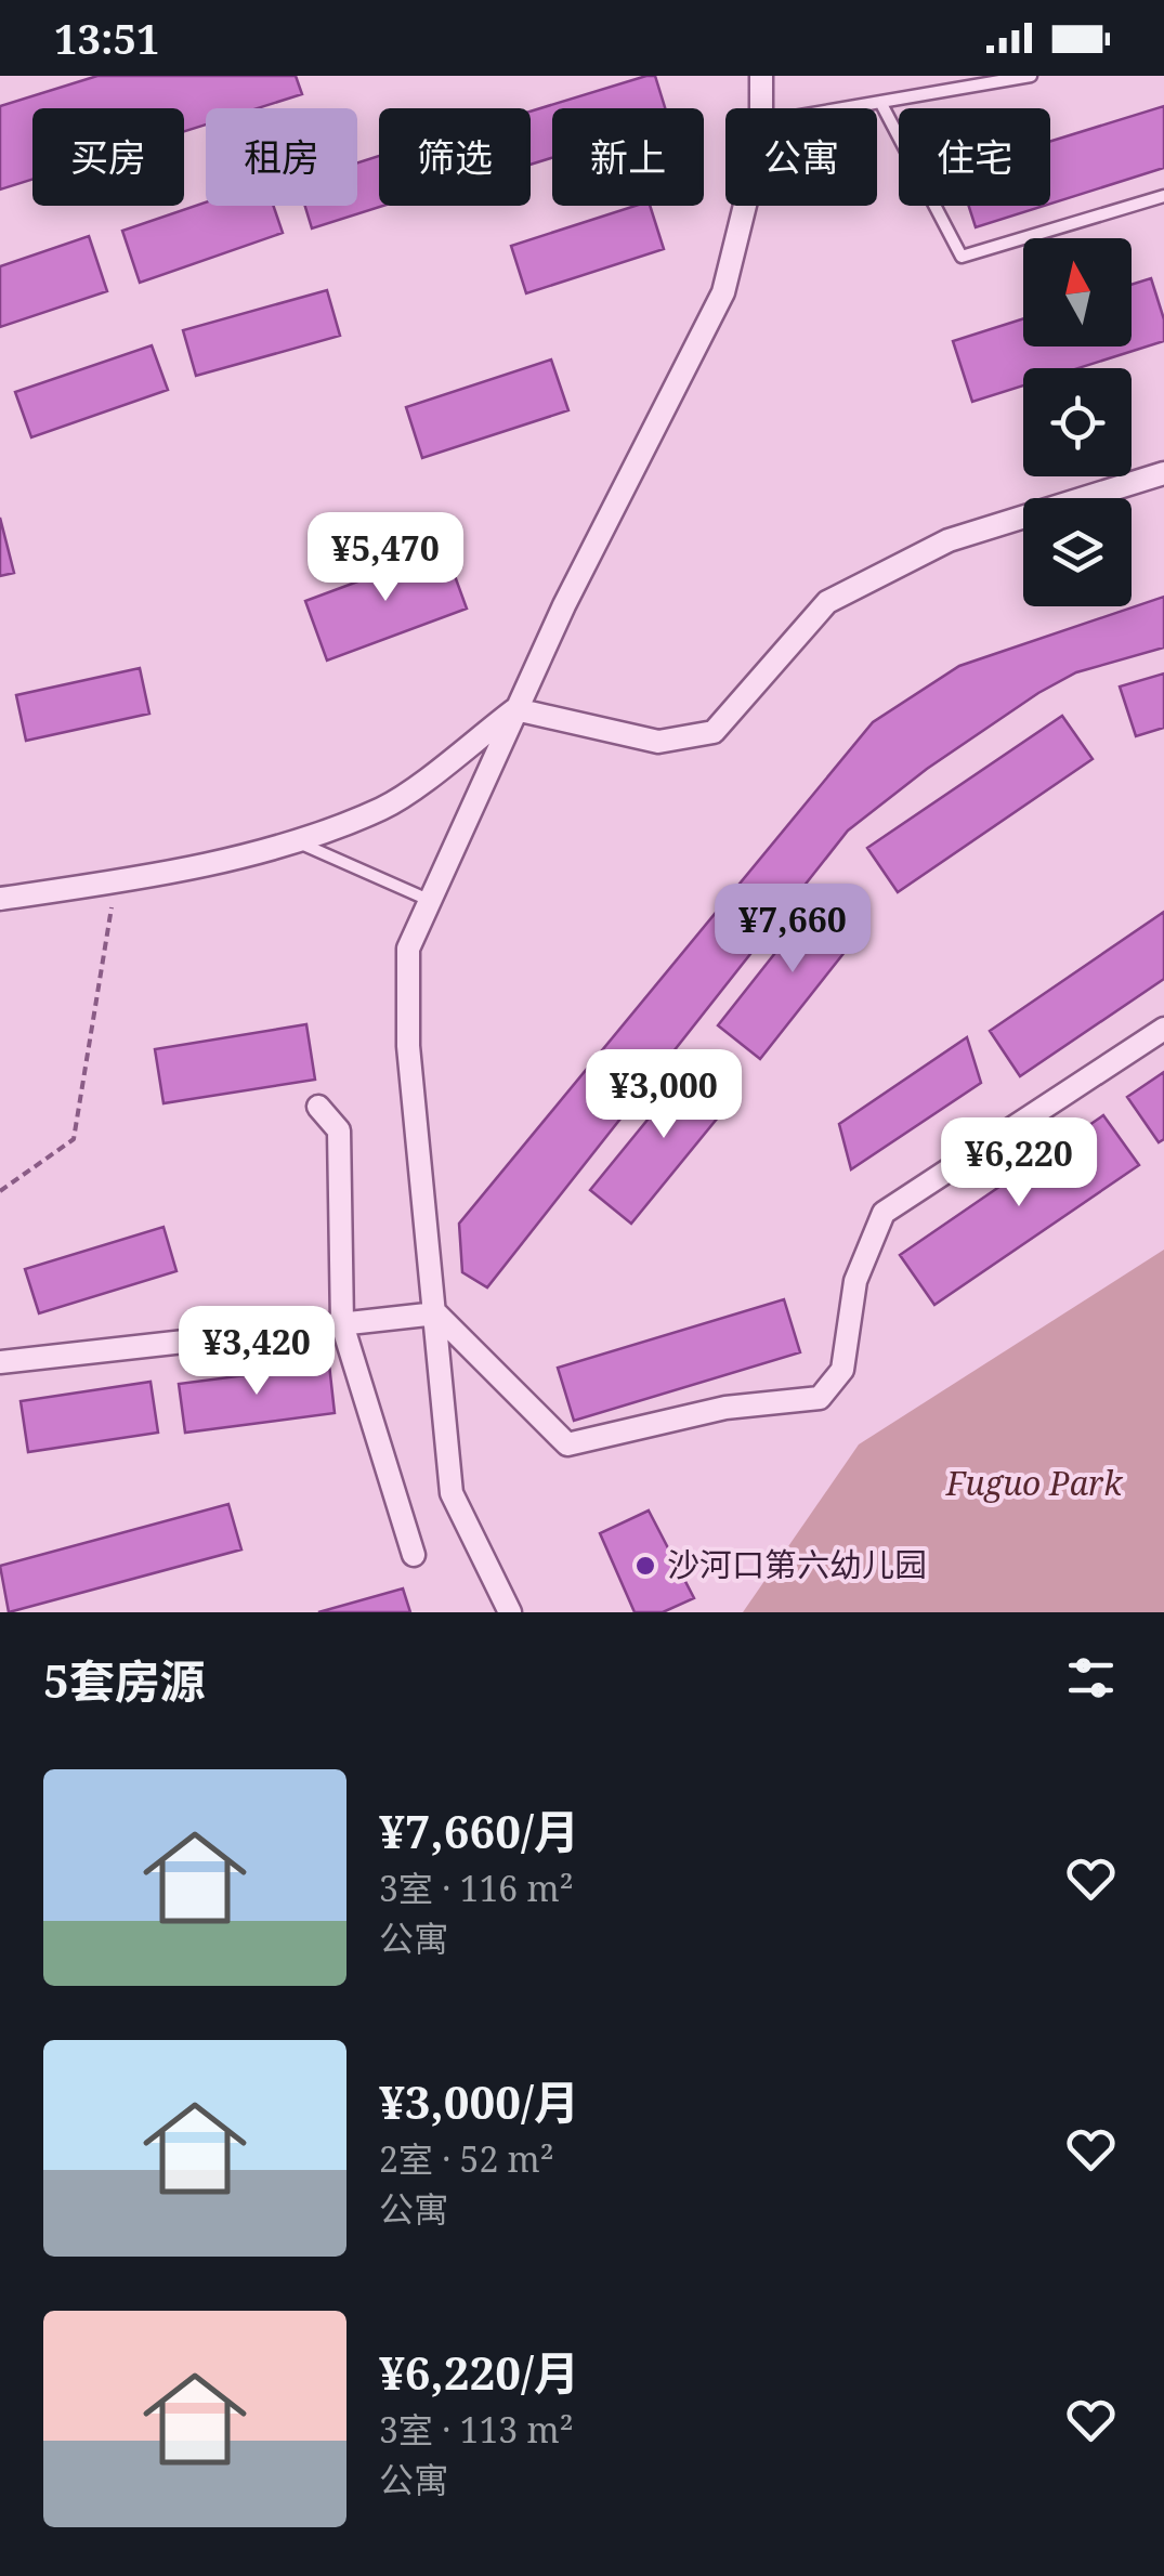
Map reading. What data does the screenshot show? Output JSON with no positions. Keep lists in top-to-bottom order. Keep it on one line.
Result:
{"parks":["Fuguo Park"],"places":["沙河口第六幼儿园"],"north":"top","page":{"status":"13:51","chip":["买房","租房","筛选","新上","公寓","住宅"],"price":["¥5,470","¥7,660","¥3,000","¥6,220","¥3,420"],"heading":"5套房源","list":[{"name":"¥7,660/月","note":"3室 · 116 m² · 公寓"},{"name":"¥3,000/月","note":"2室 · 52 m² · 公寓"},{"name":"¥6,220/月","note":"3室 · 113 m² · 公寓"}]}}
